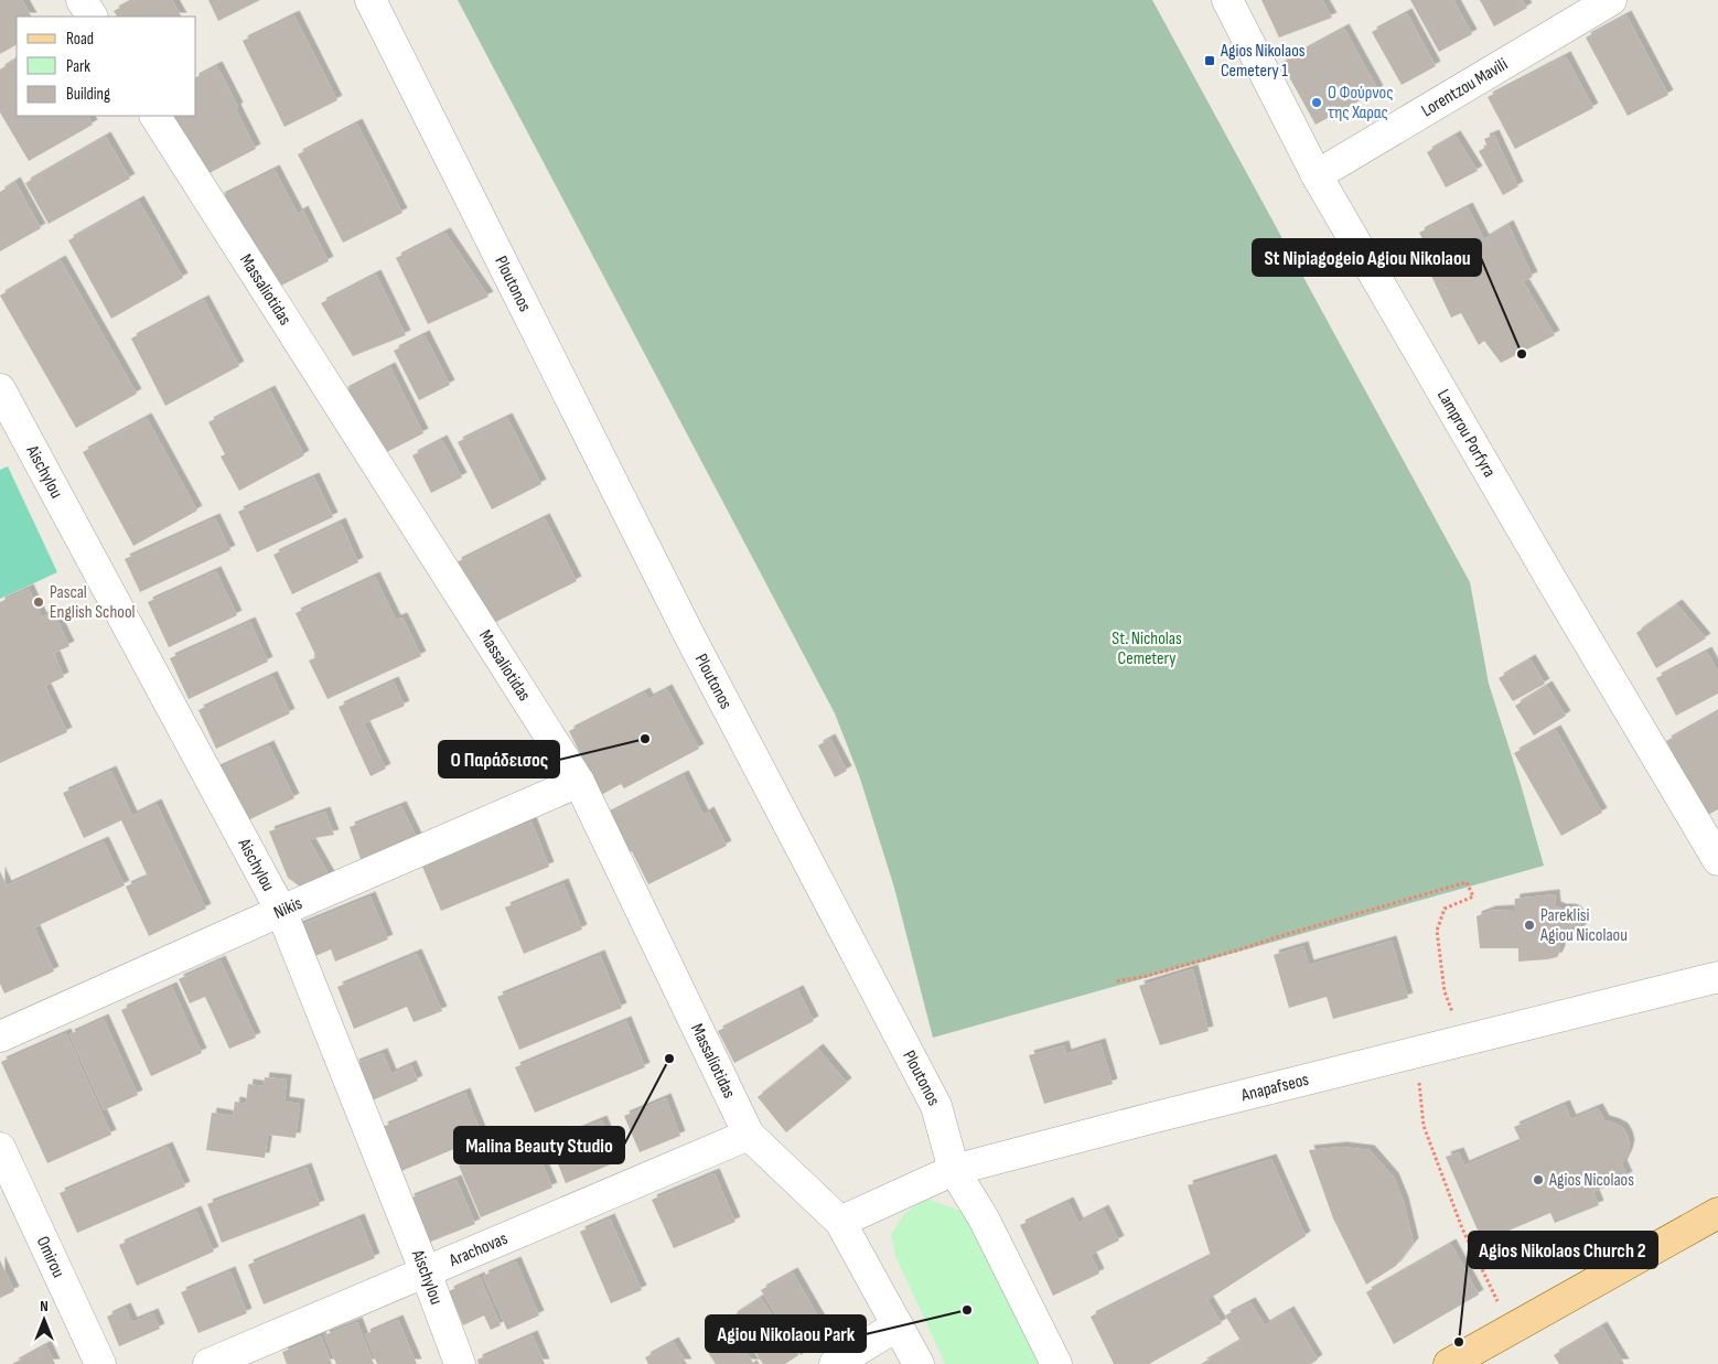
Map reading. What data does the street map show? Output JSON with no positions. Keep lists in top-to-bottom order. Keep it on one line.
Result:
{"streets":{"street":["Lorentzou Mavili","Ploutonos","Massaliotidas","Lamprou Porfyra","Aischylou","Nikis","Anapafseos","Arachovas","Omirou"]},"crossings":[["Lorentzou Mavili","Lamprou Porfyra"],["Ploutonos","Anapafseos"],["Massaliotidas","Nikis"],["Massaliotidas","Anapafseos"],["Massaliotidas","Arachovas"],["Aischylou","Nikis"],["Aischylou","Arachovas"]],"parks":["St. Nicholas Cemetery"],"places":{"transit":["Agios Nikolaos Cemetery 1"],"other":["Ο Φούρνος της Χαρας","St Nipiagogeio Agiou Nikolaou","Pascal English School","Ο Παράδεισος","Pareklisi Agiou Nicolaou","Malina Beauty Studio","Agios Nicolaos","Agiou Nikolaou Park","Agios Nikolaos Church 2"]},"legend":["Road","Park","Building"],"north":"top"}
